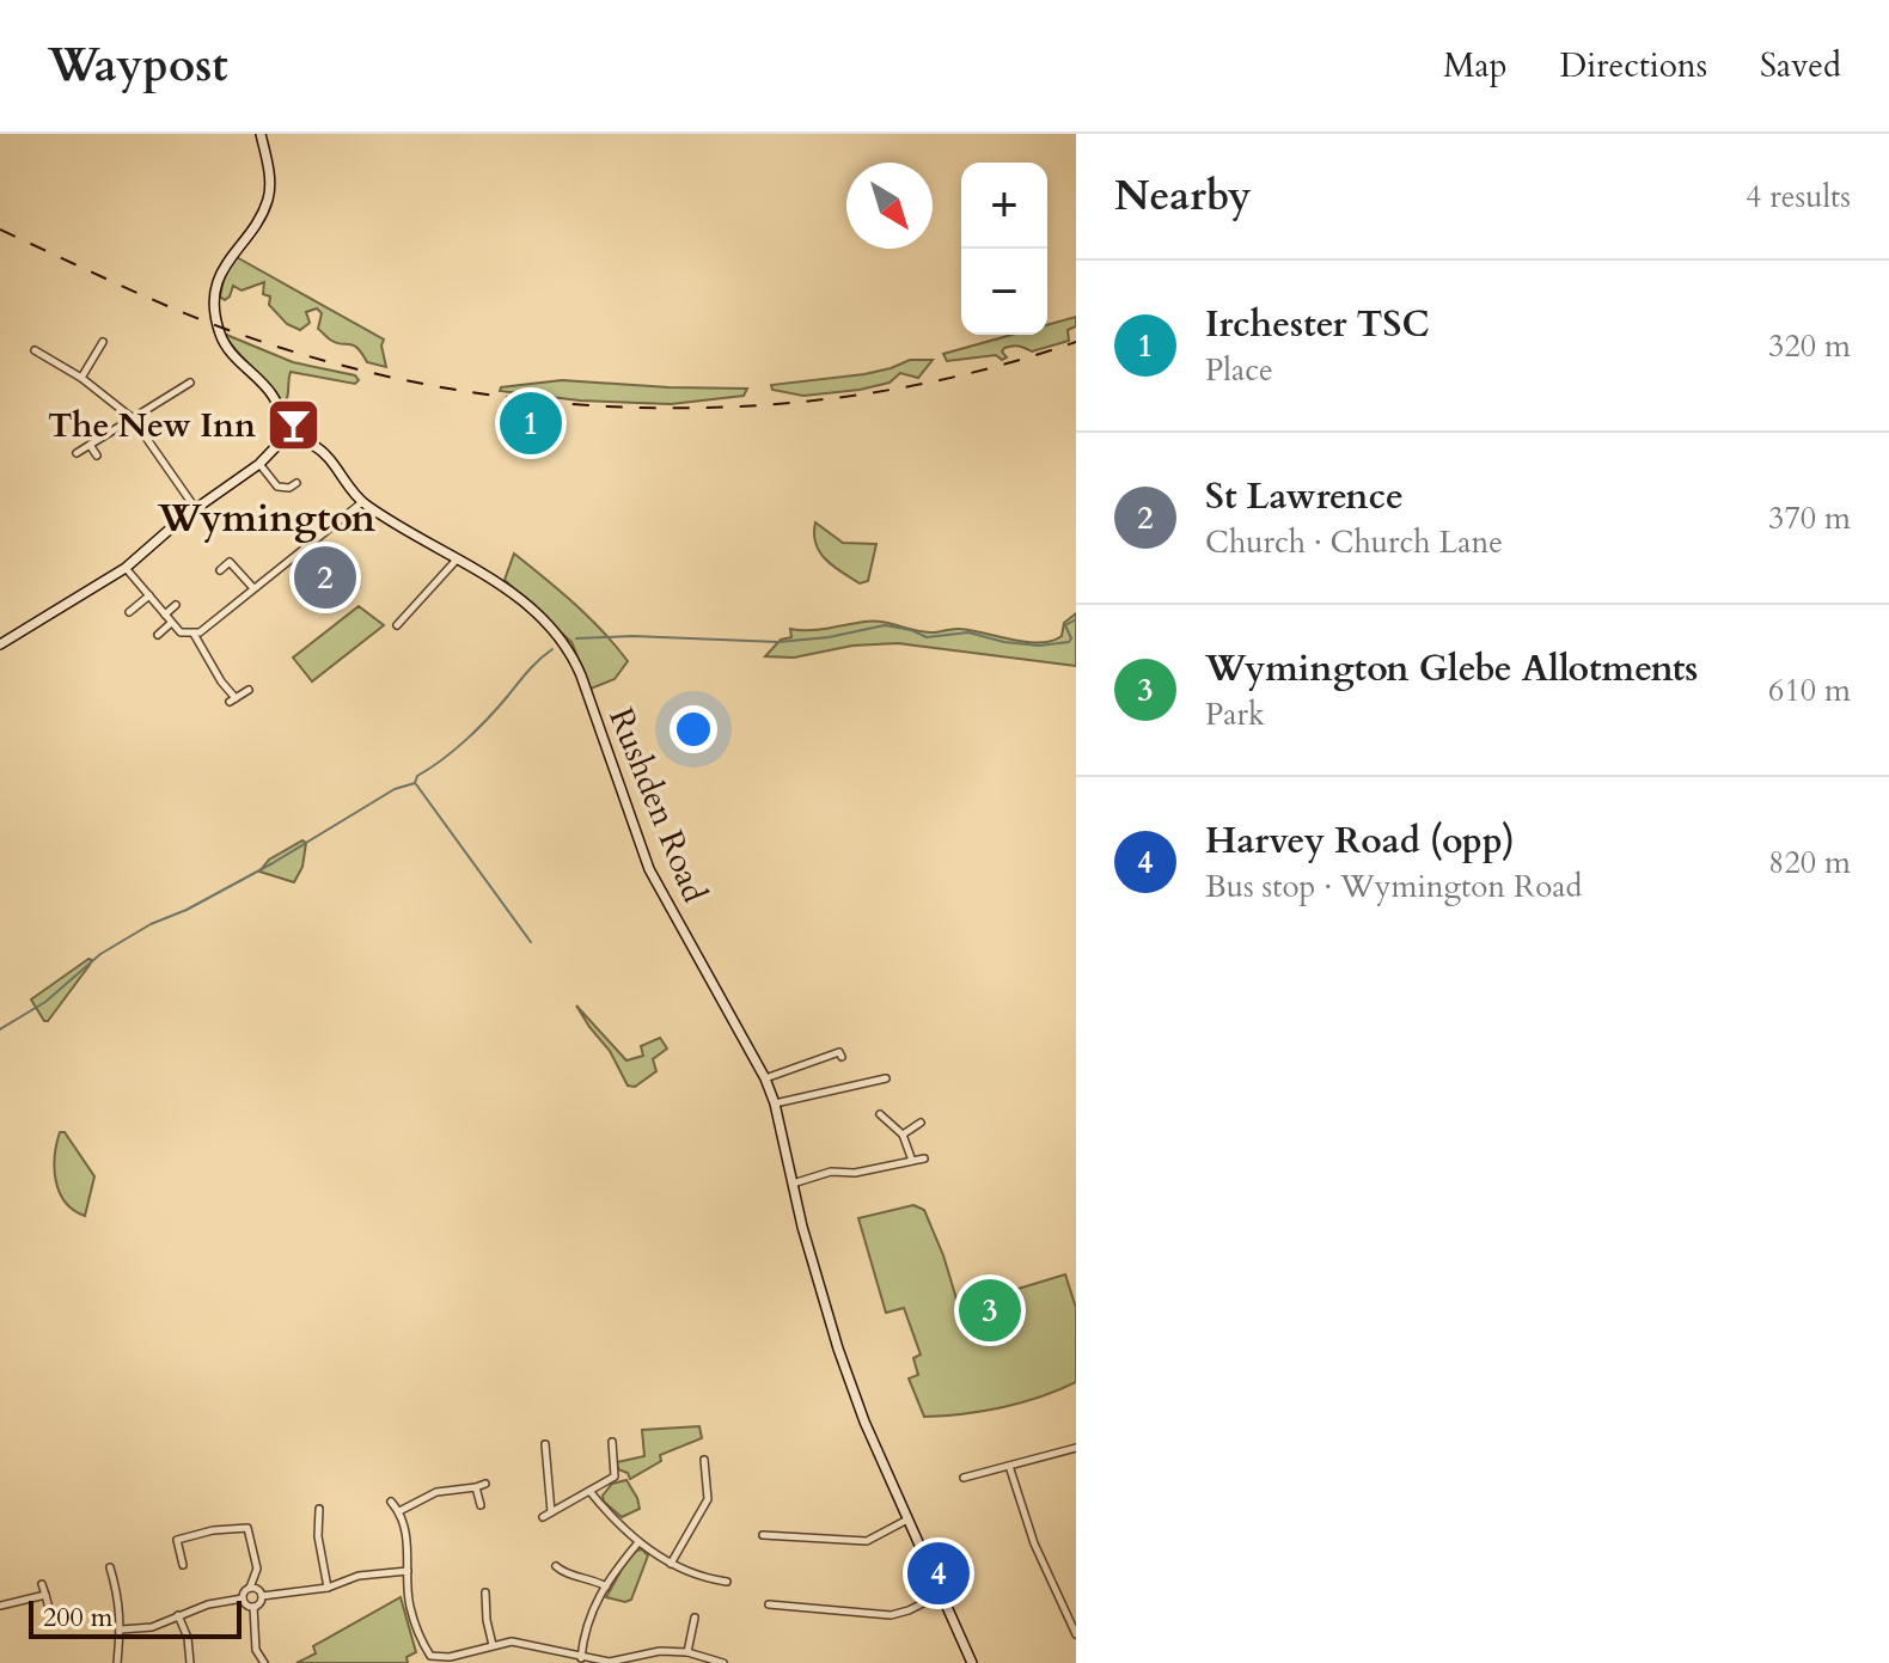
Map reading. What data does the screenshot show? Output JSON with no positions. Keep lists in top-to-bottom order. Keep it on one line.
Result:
{"streets":{"street":["Rushden Road"]},"districts":["Wymington"],"places":{"bar":["The New Inn"]},"scale_bar":"200 m","north":"bottom right","page":{"header":"Waypost","nav":["Map","Directions","Saved"],"heading":["Nearby","4 results"],"map_buttons":["+","−"],"list":[{"mark":"1","name":"Irchester TSC","note":"Place","value":"320 m"},{"mark":"2","name":"St Lawrence","note":"Church · Church Lane","value":"370 m"},{"mark":"3","name":"Wymington Glebe Allotments","note":"Park","value":"610 m"},{"mark":"4","name":"Harvey Road (opp)","note":"Bus stop · Wymington Road","value":"820 m"}],"pins":["1","2","3","4"],"scale":"200 m"}}
